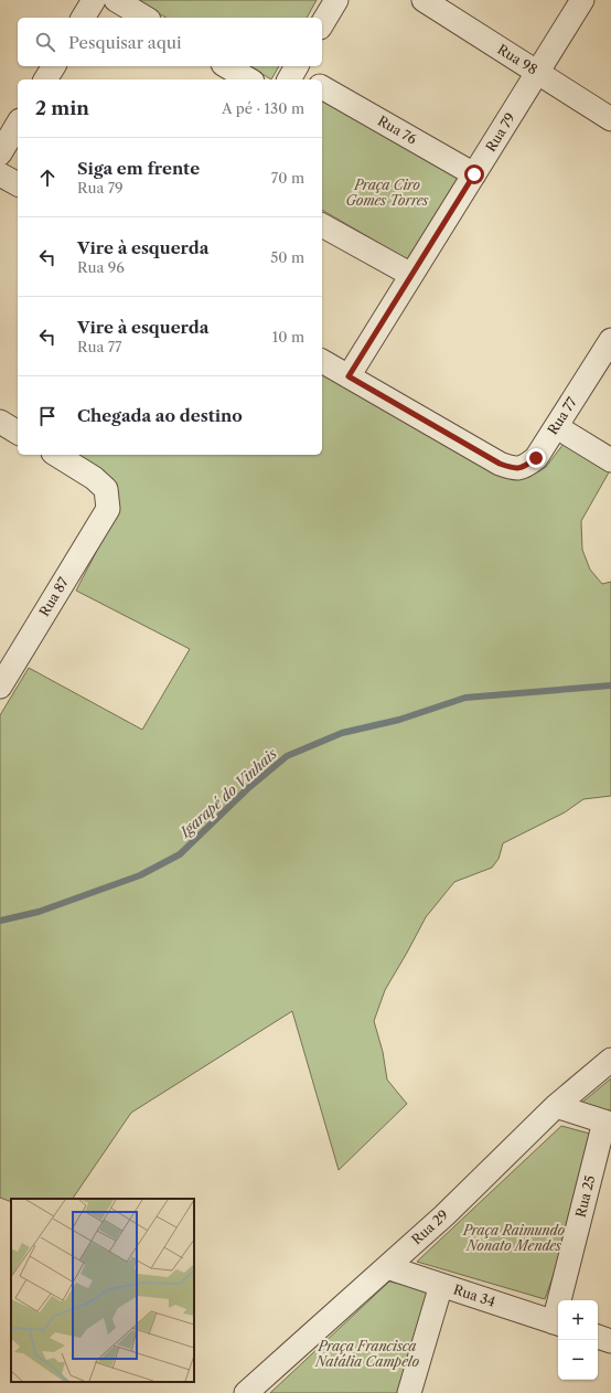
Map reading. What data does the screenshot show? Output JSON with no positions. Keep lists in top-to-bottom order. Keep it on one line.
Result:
{"streets":{"street":["Rua 98","Rua 76","Rua 79","Rua 77","Rua 87","Rua 25","Rua 29","Rua 34"]},"crossings":[["Rua 98","Rua 79"],["Rua 76","Rua 79"],["Rua 79","Rua 77"],["Rua 29","Rua 34"]],"water":["Igarapé do Vinhais"],"parks":["Praça Ciro Gomes Torres","Praça Raimundo Nonato Mendes","Praça Francisca Natália Campelo"],"page":{"search":"Pesquisar aqui","heading":["2 min","A pé · 130 m"],"list":[["Siga em frente","Rua 79","70 m"],["Vire à esquerda","Rua 96","50 m"],["Vire à esquerda","Rua 77","10 m"],"Chegada ao destino"],"map_buttons":["+","−"]}}
